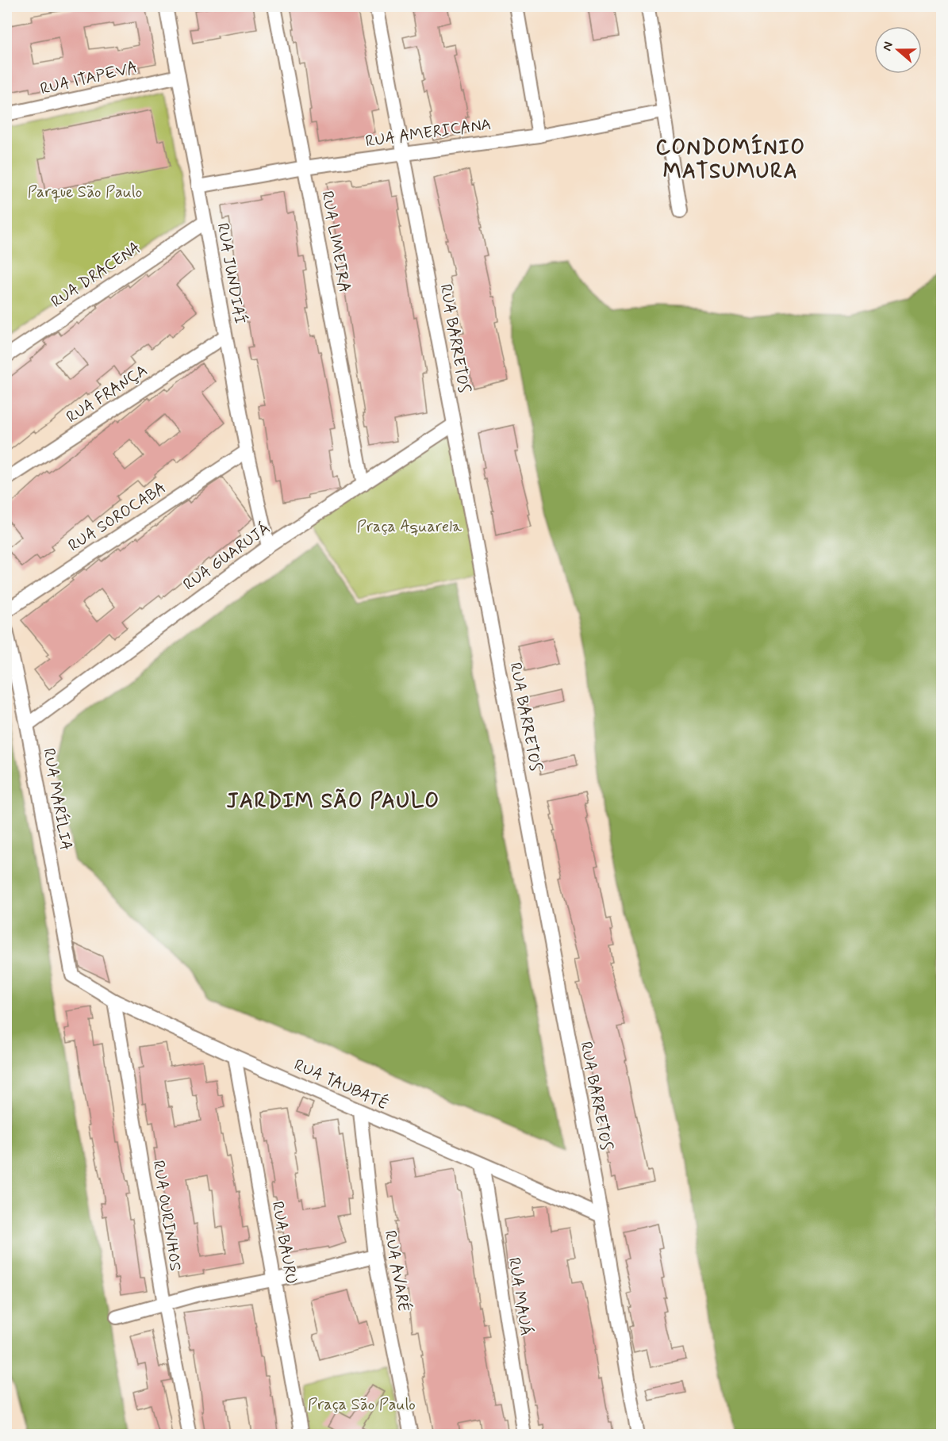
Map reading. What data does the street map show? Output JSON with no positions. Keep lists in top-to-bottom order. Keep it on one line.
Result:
{"streets":{"street":["RUA ITAPEVA","RUA AMERICANA","RUA LIMEIRA","RUA JUNDIAÍ","RUA DRACENA","RUA BARRETOS","RUA FRANÇA","RUA SOROCABA","RUA GUARUJÁ","RUA MARÍLIA","RUA TAUBATÉ","RUA OURINHOS","RUA BAURU","RUA AVARÉ","RUA MAUÁ"]},"crossings":[["RUA ITAPEVA","RUA JUNDIAÍ"],["RUA AMERICANA","RUA LIMEIRA"],["RUA AMERICANA","RUA JUNDIAÍ"],["RUA AMERICANA","RUA BARRETOS"],["RUA LIMEIRA","RUA GUARUJÁ"],["RUA JUNDIAÍ","RUA DRACENA"],["RUA JUNDIAÍ","RUA FRANÇA"],["RUA JUNDIAÍ","RUA SOROCABA"],["RUA JUNDIAÍ","RUA GUARUJÁ"],["RUA BARRETOS","RUA GUARUJÁ"],["RUA BARRETOS","RUA TAUBATÉ"],["RUA GUARUJÁ","RUA MARÍLIA"],["RUA MARÍLIA","RUA TAUBATÉ"],["RUA TAUBATÉ","RUA OURINHOS"],["RUA TAUBATÉ","RUA BAURU"],["RUA TAUBATÉ","RUA AVARÉ"],["RUA TAUBATÉ","RUA MAUÁ"]],"districts":["CONDOMÍNIO MATSUMURA","JARDIM SÃO PAULO"],"parks":["Parque São Paulo","Praça Aquarela","Praça São Paulo"],"north":"left"}
